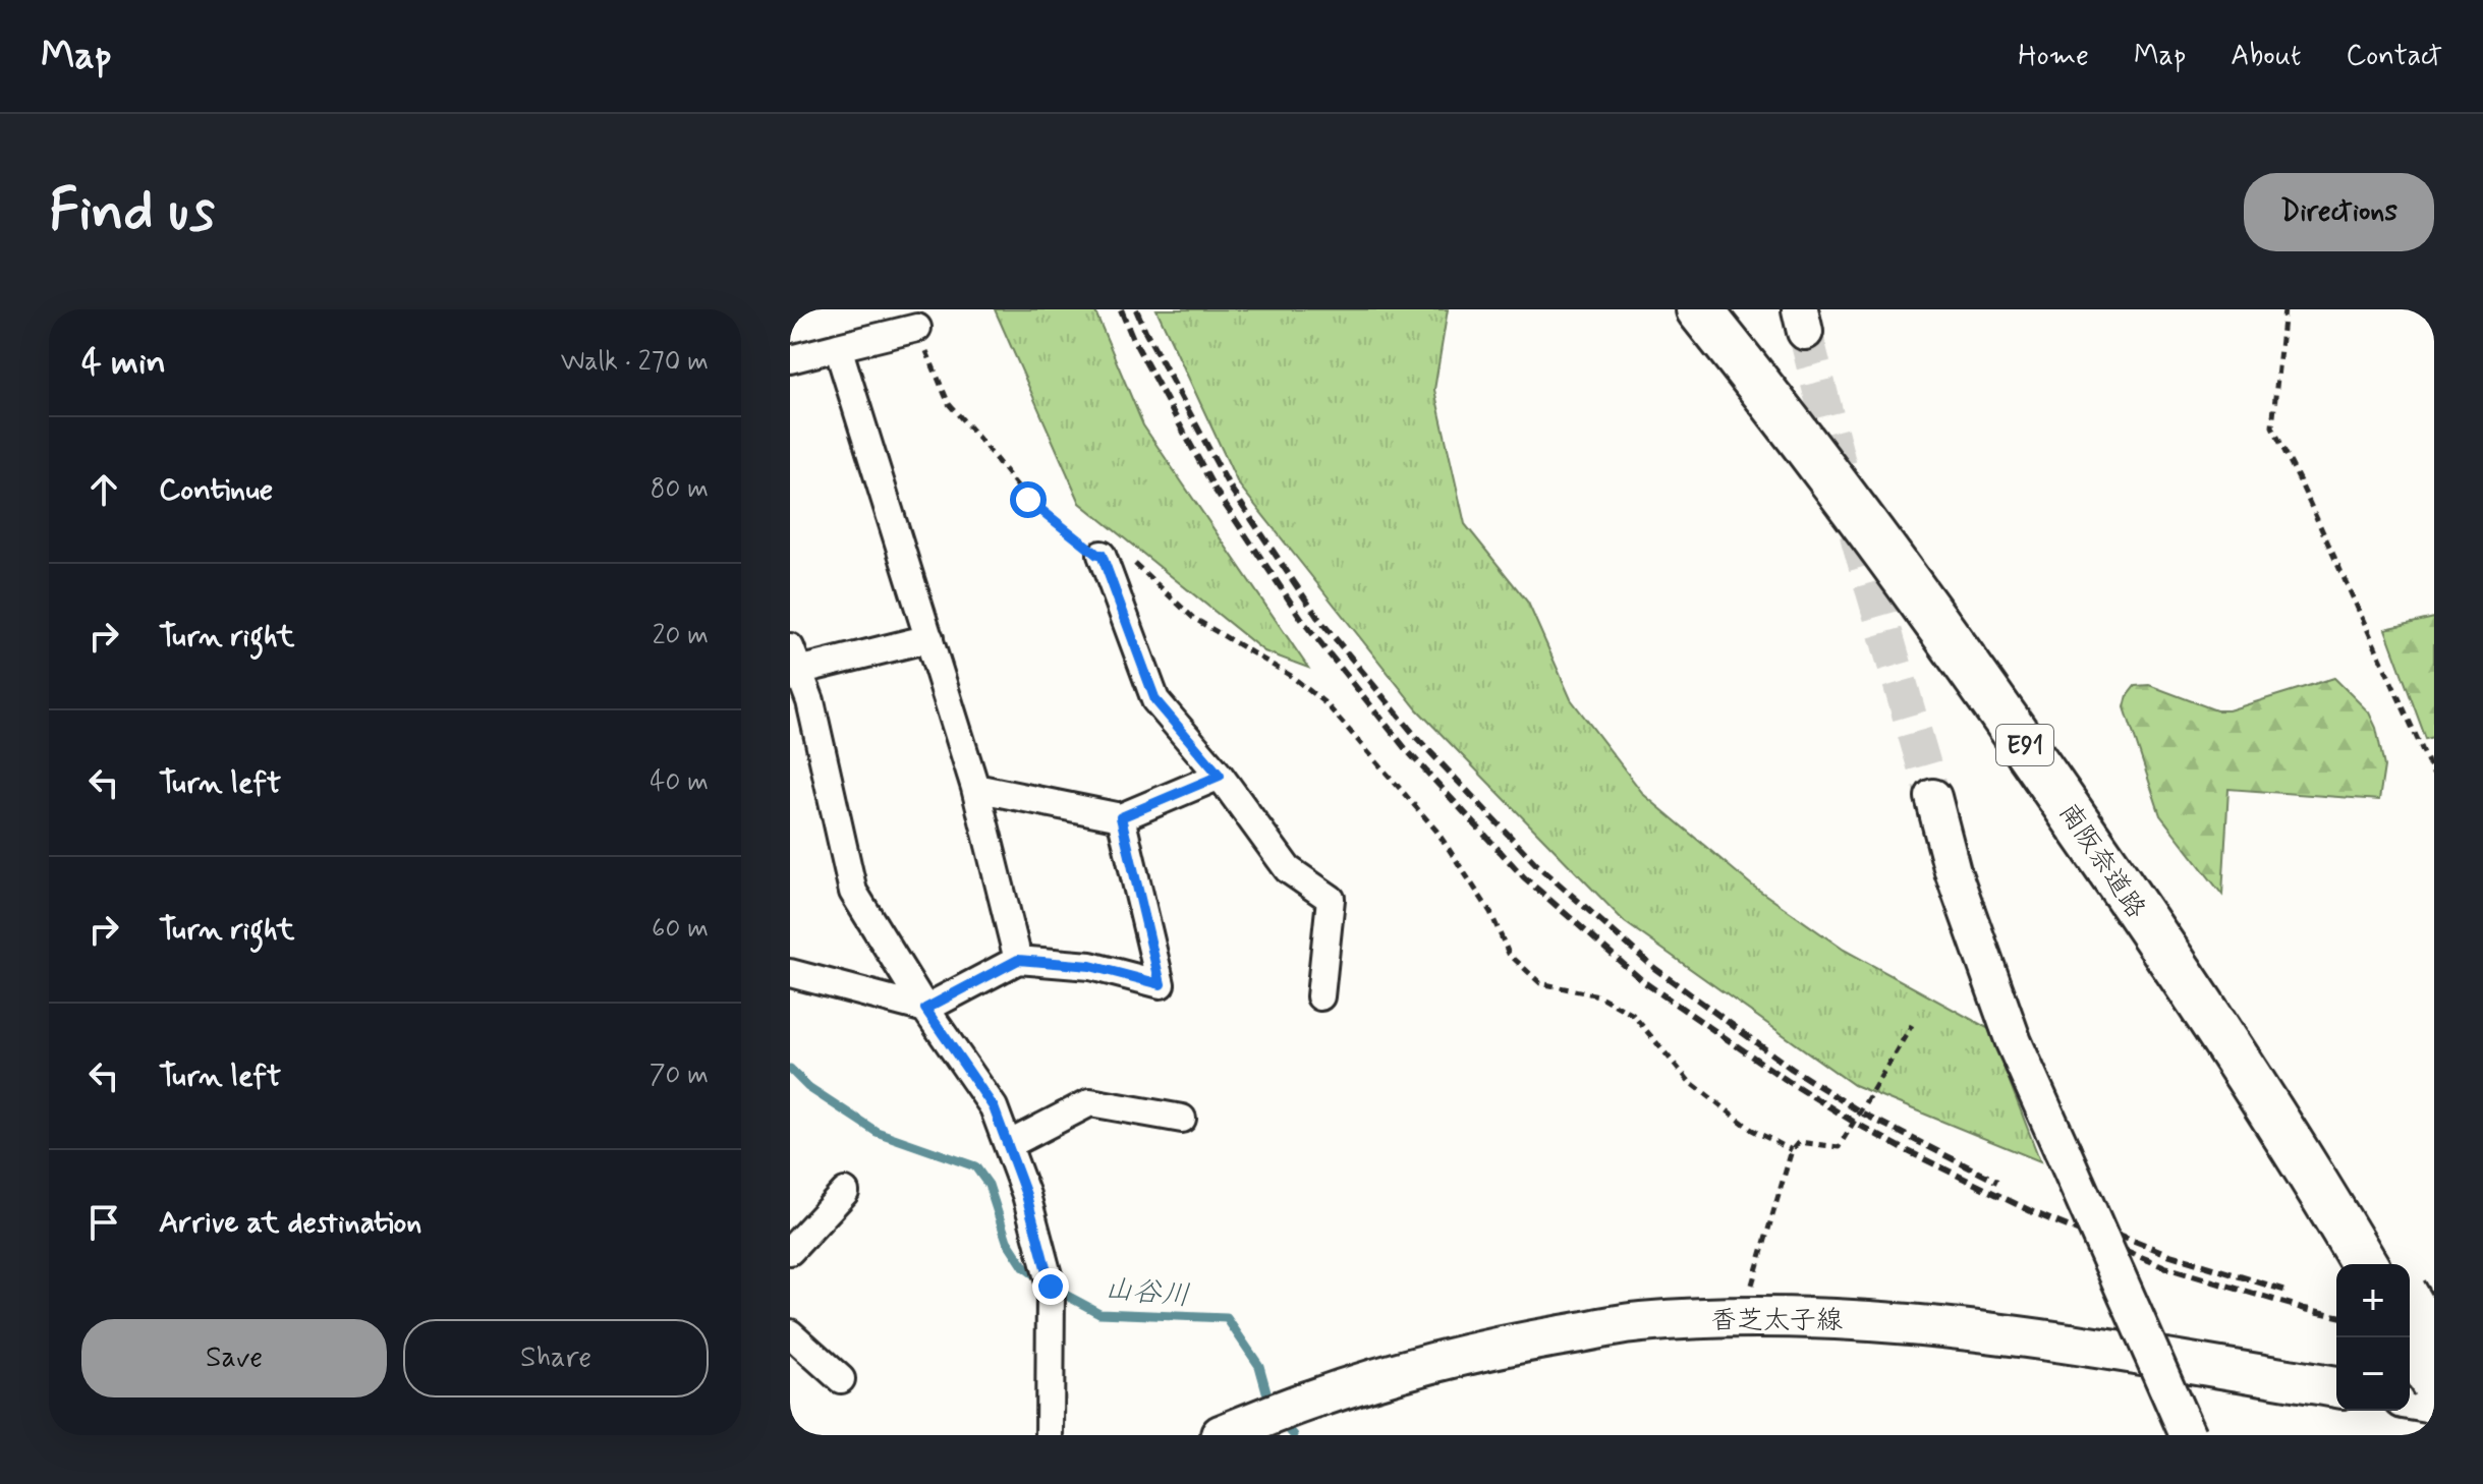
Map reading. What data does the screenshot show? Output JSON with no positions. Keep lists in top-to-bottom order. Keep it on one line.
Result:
{"streets":{"highway":["E91","南阪奈道路"],"main road":["香芝太子線"]},"water":["山谷川"],"page":{"header":"Map","nav":["Home","Map","About","Contact"],"buttons":["Directions",["Save","Share"]],"title":"Find us","heading":["4 min","Walk · 270 m"],"list":[["Continue","80 m"],["Turn right","20 m"],["Turn left","40 m"],["Turn right","60 m"],["Turn left","70 m"],"Arrive at destination"],"map_buttons":["+","−"]}}
